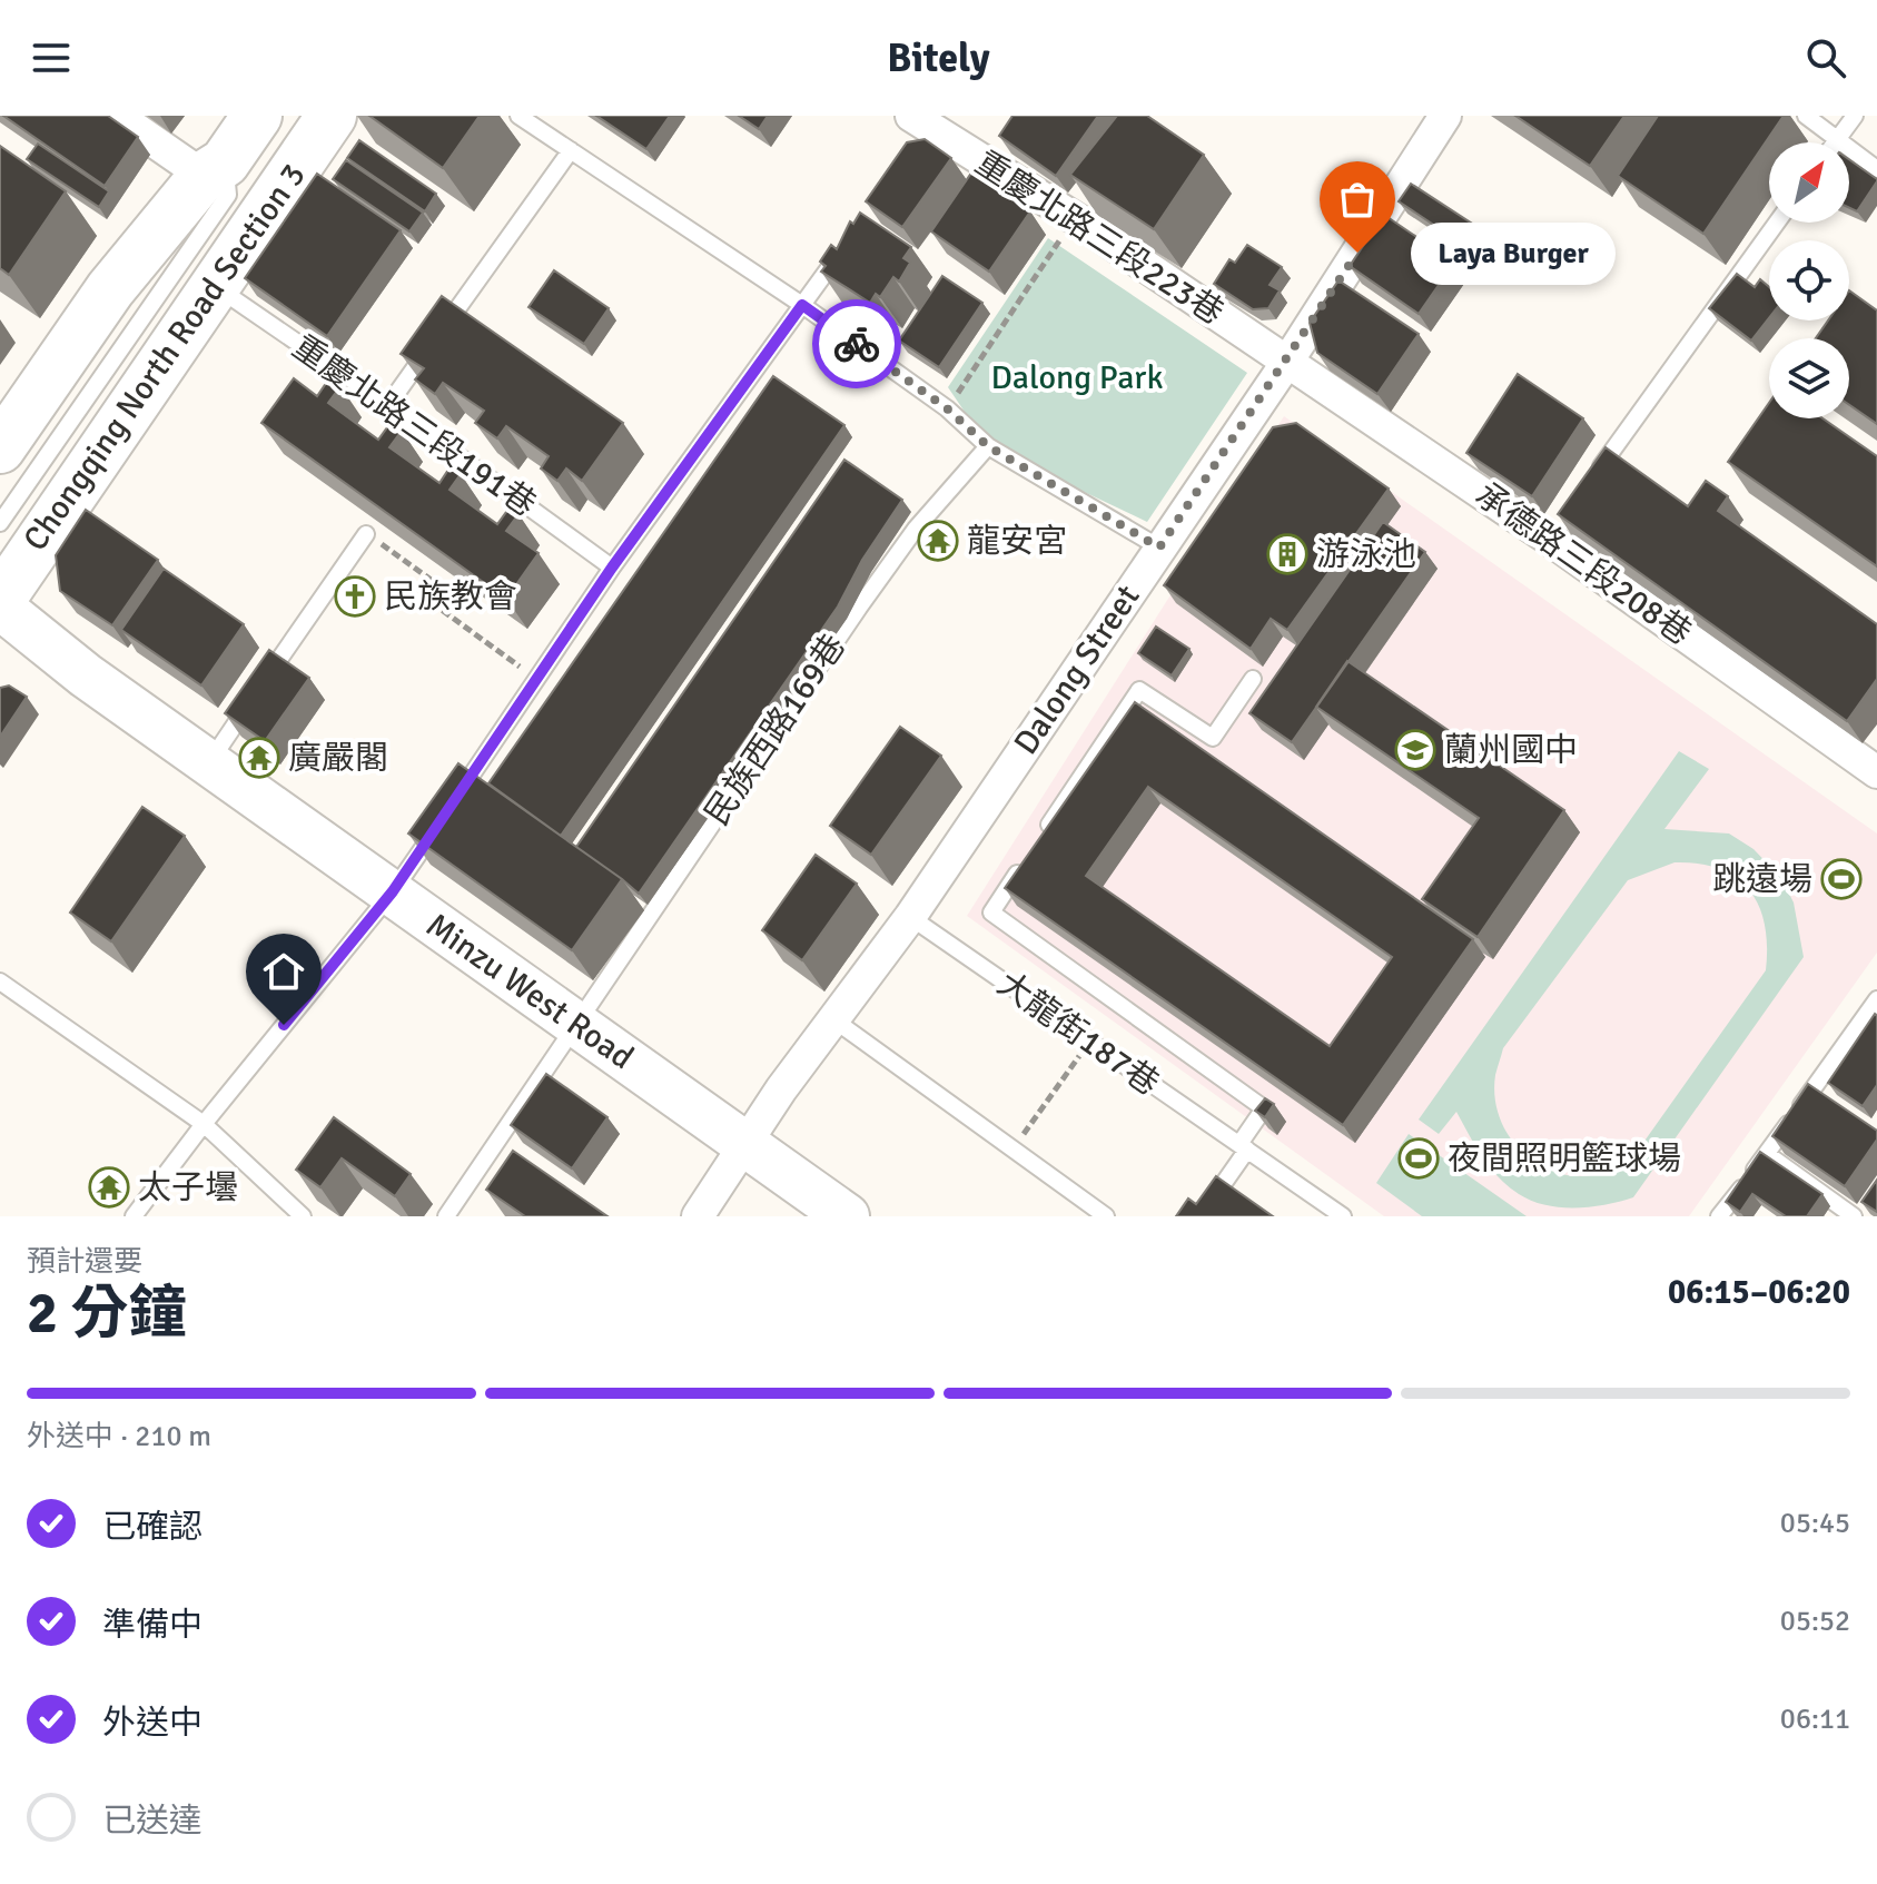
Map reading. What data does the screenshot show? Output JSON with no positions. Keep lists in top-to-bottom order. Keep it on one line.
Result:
{"streets":{"main road":["Chongqing North Road Section 3"],"street":["重慶北路三段223巷","承德路三段208巷","Dalong Street","Minzu West Road"],"lane":["重慶北路三段191巷","民族西路169巷","大龍街187巷"]},"crossings":[["重慶北路三段223巷","承德路三段208巷"],["重慶北路三段223巷","Dalong Street"],["Chongqing North Road Section 3","重慶北路三段191巷"],["承德路三段208巷","Dalong Street"],["Dalong Street","Minzu West Road"],["Dalong Street","大龍街187巷"],["民族西路169巷","Minzu West Road"]],"parks":["Dalong Park"],"places":{"other":["Laya Burger"],"temple":["龍安宮","廣嚴閣","太子壜"],"building":["游泳池"],"church":["民族教會"],"school or university":["蘭州國中"],"sports":["跳遠場","夜間照明籃球場"]},"north":"top right","page":{"header":"Bitely","bubble":"Laya Burger","heading":["2 分鐘","預計還要","06:15–06:20"],"bar":"外送中 · 210 m","list":[["已確認","05:45"],["準備中","05:52"],["外送中","06:11"],"已送達"]}}
